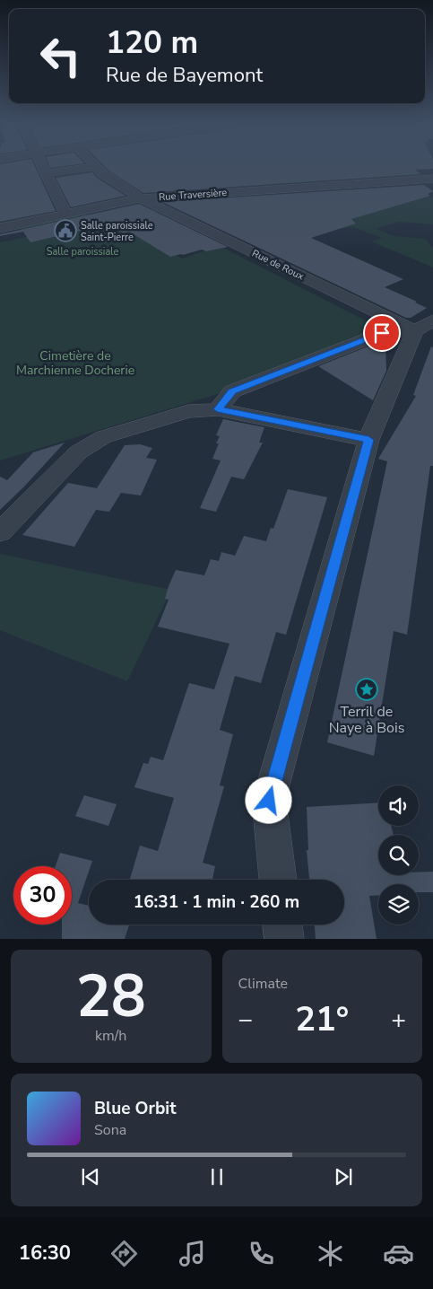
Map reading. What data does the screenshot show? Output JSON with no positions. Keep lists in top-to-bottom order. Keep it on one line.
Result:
{"streets":{"street":["Rue Traversière","Rue de Roux"]},"crossings":[["Rue Traversière","Rue de Roux"]],"parks":["Salle paroissiale","Cimetière de Marchienne Docherie"],"places":{"public building":["Salle paroissiale Saint-Pierre"],"place":["Terril de Naye à Bois"]},"page":{"turn":["120 m","Rue de Bayemont"],"limit":"30","trip":"16:31 · 1 min · 260 m","tile":[["28","km/h"],"Climate"],"heat":["−","21°","+"],"song":["Blue Orbit","Sona"],"tabs":"16:30"}}
